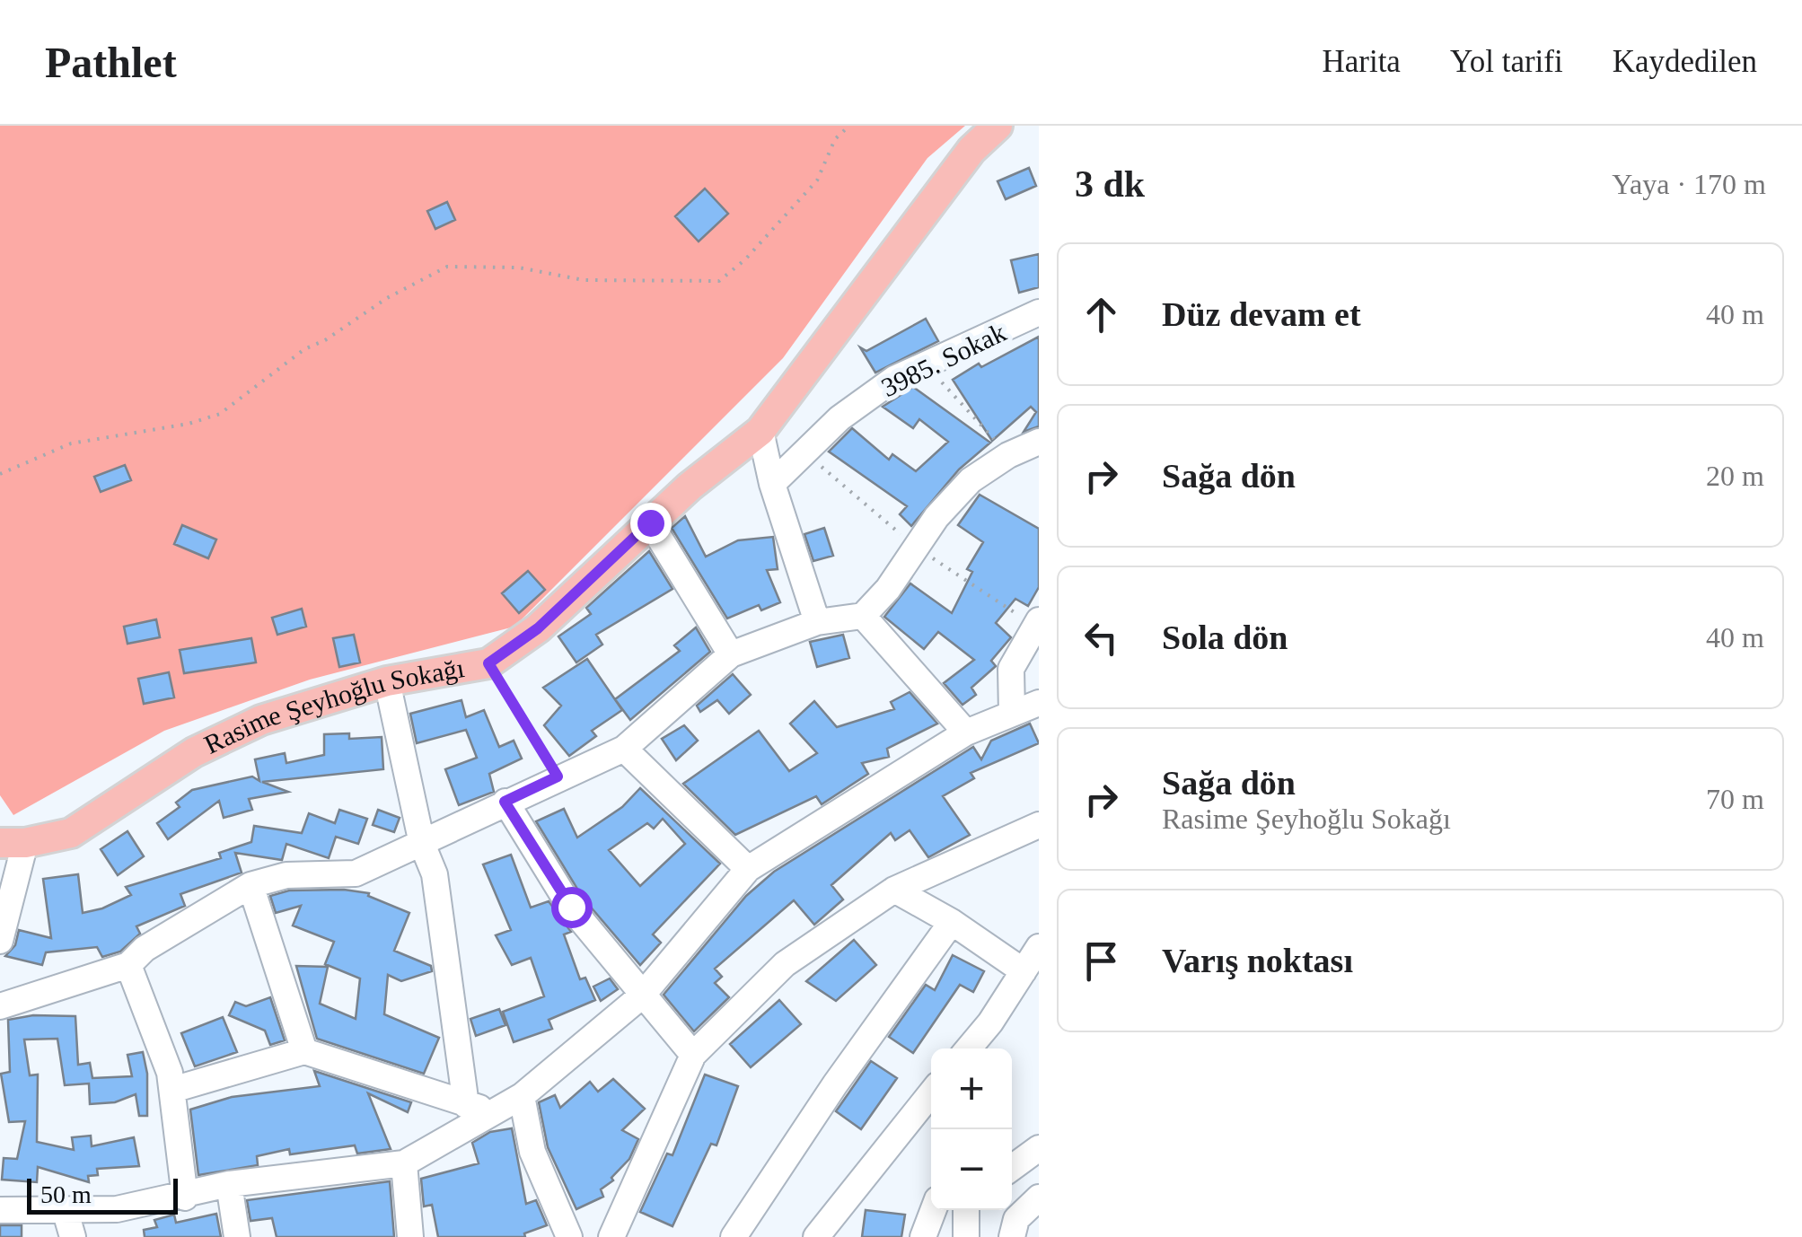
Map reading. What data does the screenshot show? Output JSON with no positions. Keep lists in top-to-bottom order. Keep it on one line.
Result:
{"streets":{"main road":["Rasime Şeyhoğlu Sokağı"],"street":["3985. Sokak"]},"scale_bar":"50 m","page":{"header":"Pathlet","nav":["Harita","Yol tarifi","Kaydedilen"],"heading":["3 dk","Yaya · 170 m"],"list":[["Düz devam et","40 m"],["Sağa dön","20 m"],["Sola dön","40 m"],["Sağa dön","Rasime Şeyhoğlu Sokağı","70 m"],"Varış noktası"],"map_buttons":["+","−"],"scale":"50 m"}}
